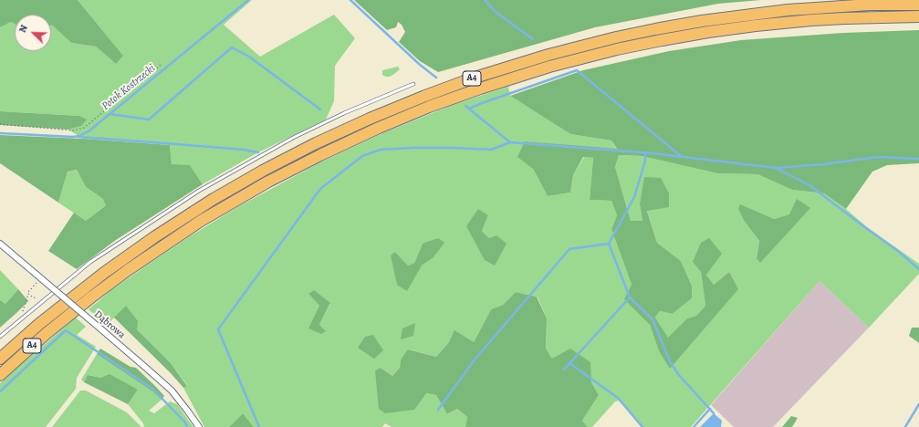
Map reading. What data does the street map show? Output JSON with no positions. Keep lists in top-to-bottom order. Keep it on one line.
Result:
{"streets":{"highway":["A4"],"street":["Dąbrowa"]},"water":["Potok Kostrzecki"],"north":"top left"}
